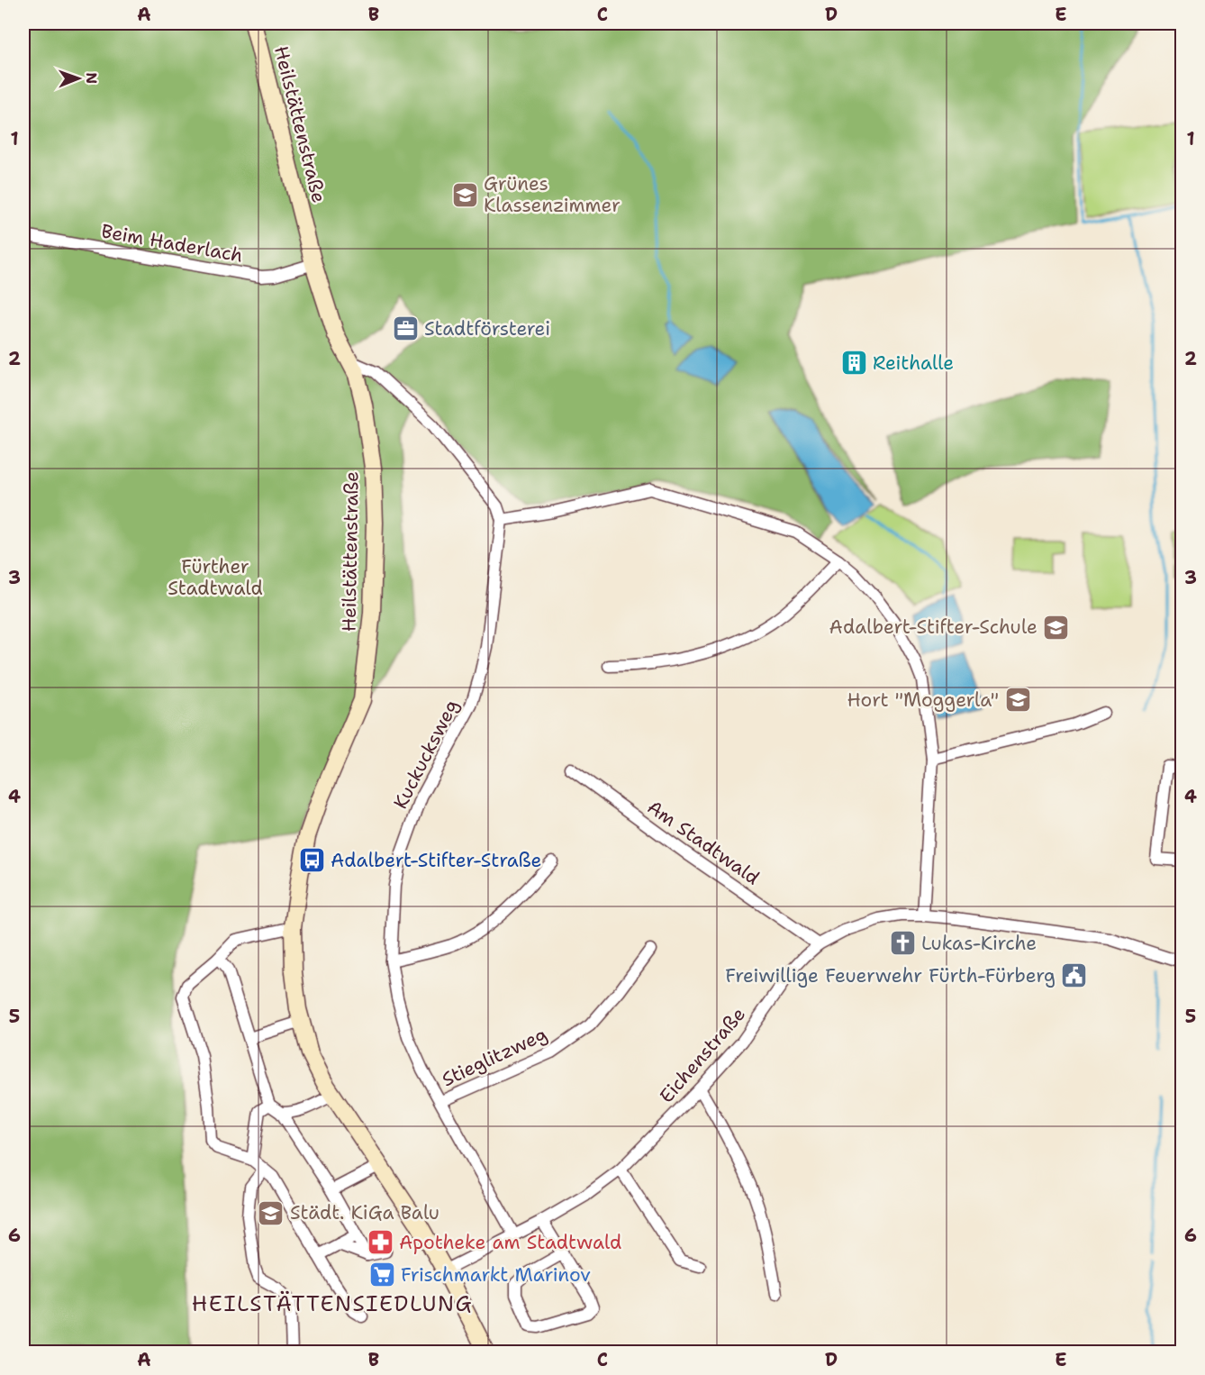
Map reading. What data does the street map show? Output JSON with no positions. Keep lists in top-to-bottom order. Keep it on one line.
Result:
{"streets":{"street":["Heilstättenstraße","Beim Haderlach","Kuckucksweg","Am Stadtwald","Eichenstraße","Stieglitzweg"]},"crossings":[["Heilstättenstraße","Beim Haderlach"],["Heilstättenstraße","Eichenstraße"],["Kuckucksweg","Eichenstraße"],["Kuckucksweg","Stieglitzweg"],["Am Stadtwald","Eichenstraße"]],"districts":["HEILSTÄTTENSIEDLUNG"],"parks":["Fürther Stadtwald"],"places":{"school or university":["Grünes Klassenzimmer","Adalbert-Stifter-Schule","Hort \"Moggerla\"","Städt. KiGa Balu"],"office":["Stadtförsterei"],"building":["Reithalle"],"bus stop":["Adalbert-Stifter-Straße"],"church":["Lukas-Kirche"],"public building":["Freiwillige Feuerwehr Fürth-Fürberg"],"pharmacy":["Apotheke am Stadtwald"],"supermarket":["Frischmarkt Marinov"]},"north":"right","grid":{"columns":["A","B","C","D","E"],"rows":["1","2","3","4","5","6"]}}
